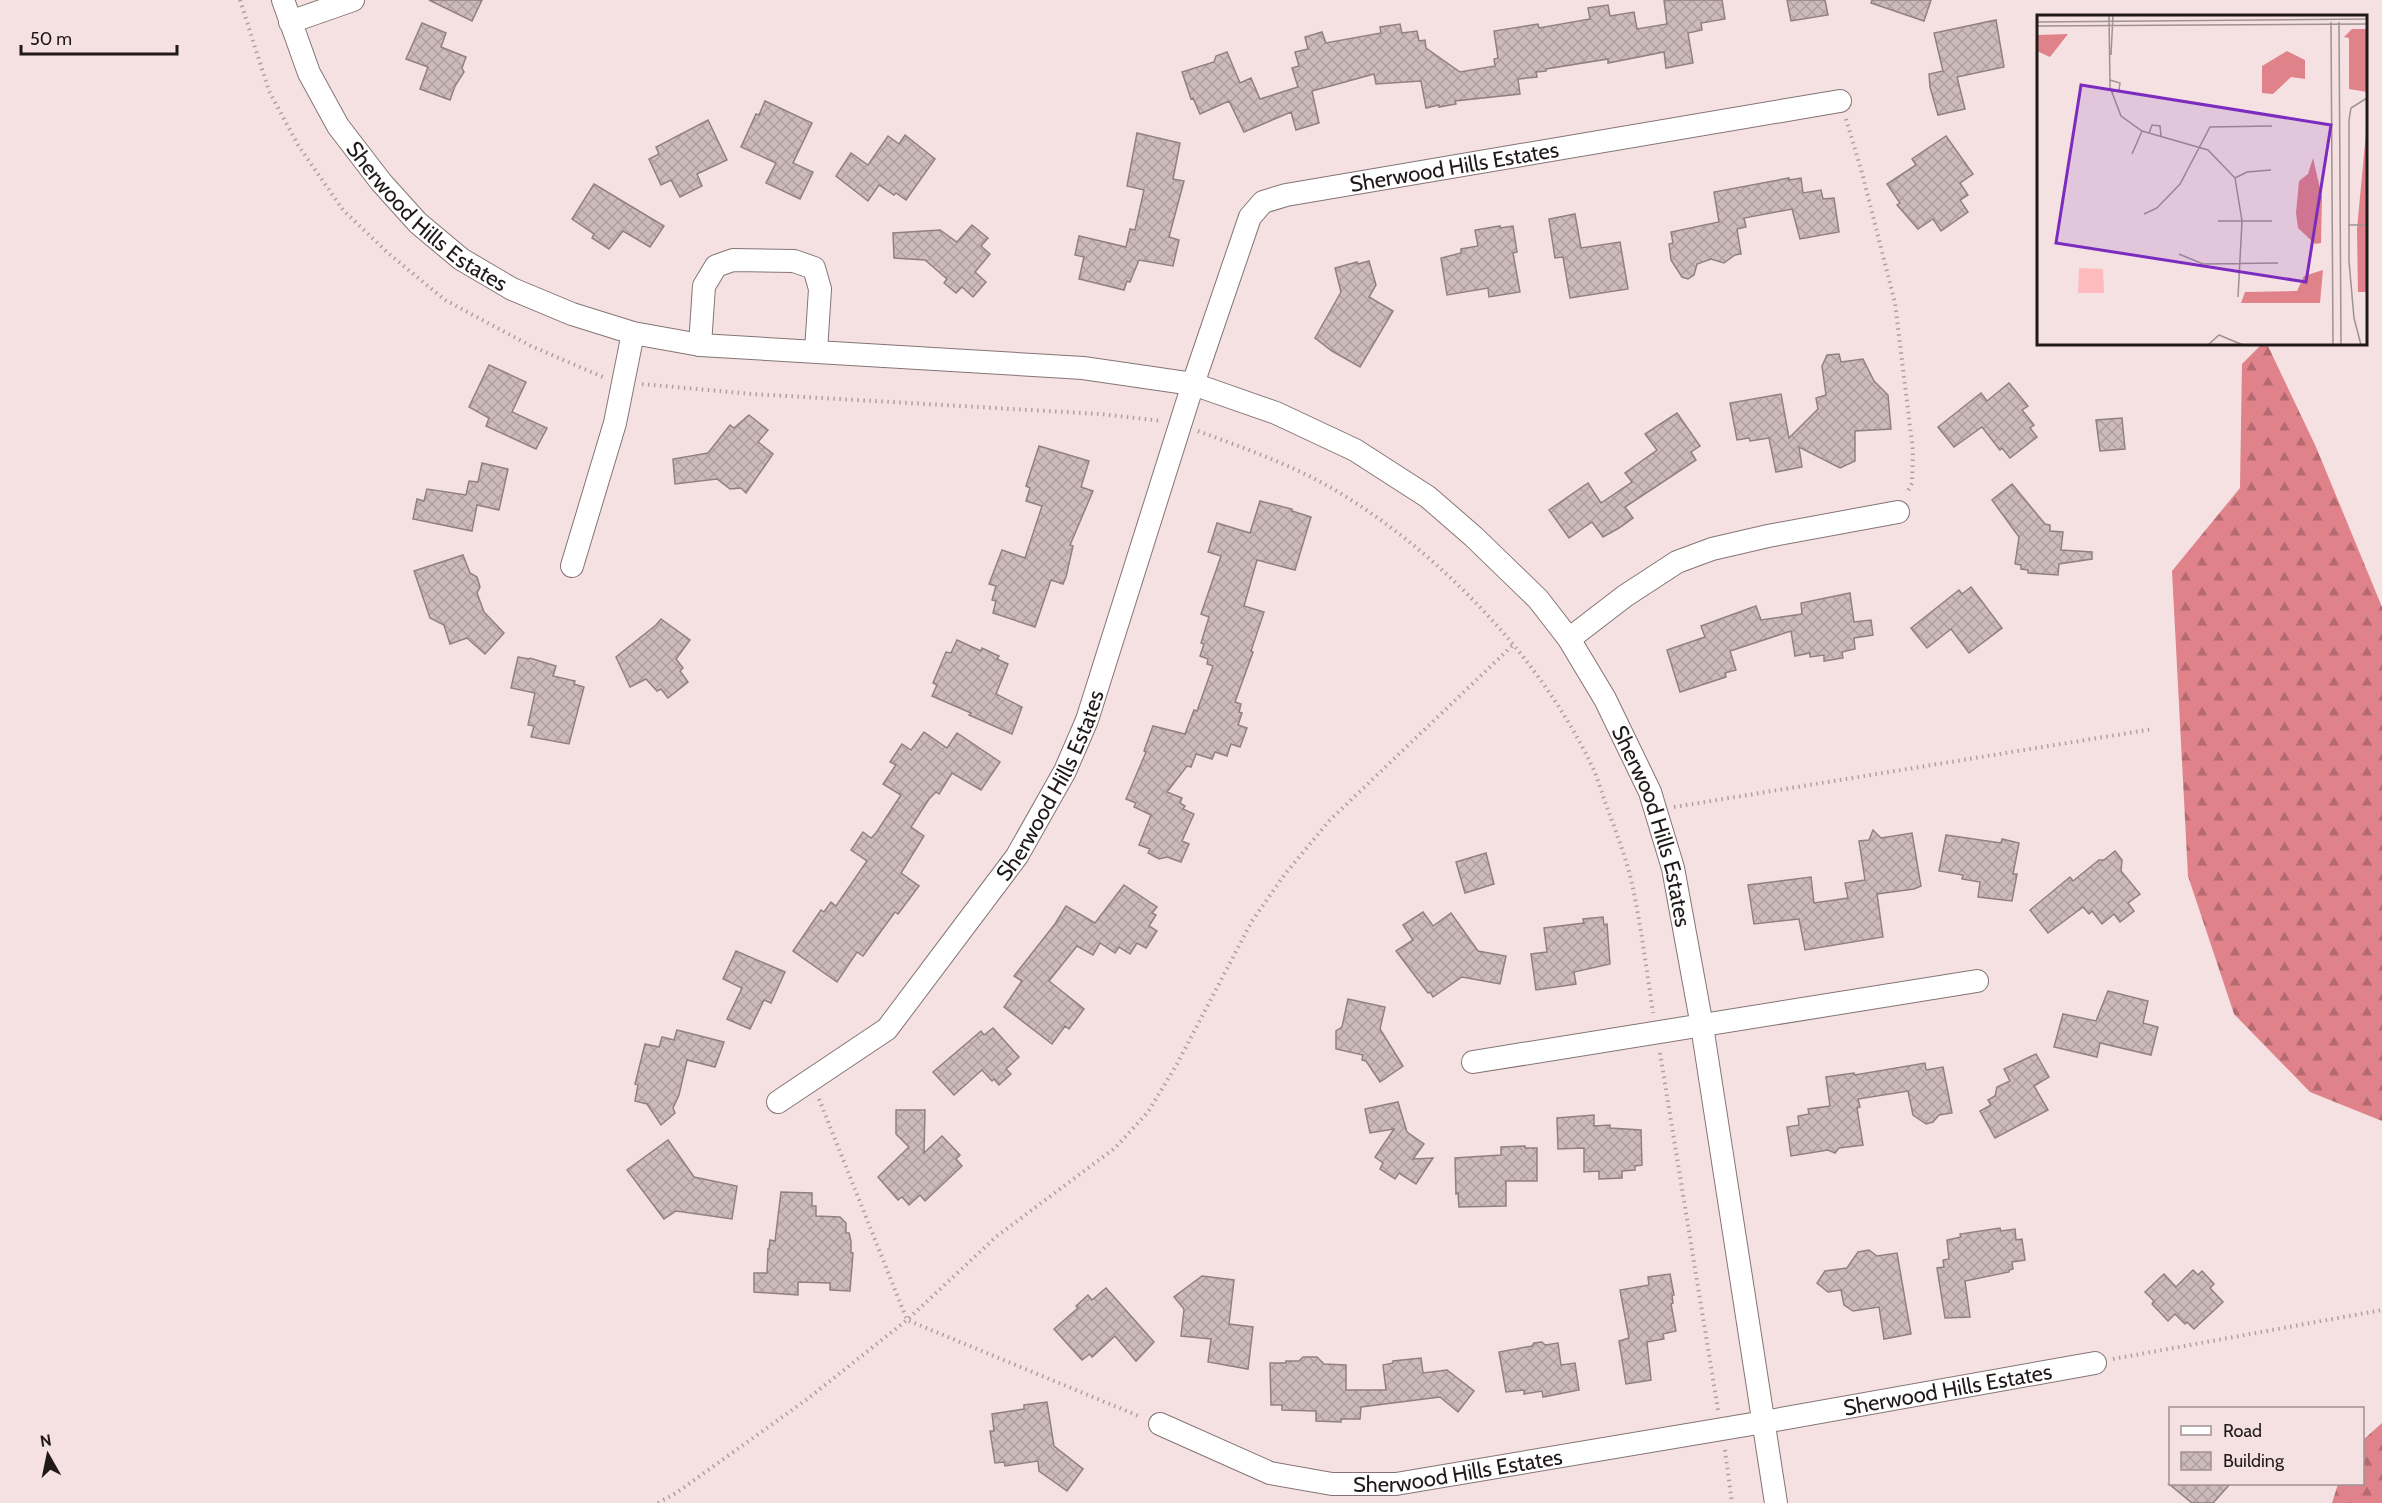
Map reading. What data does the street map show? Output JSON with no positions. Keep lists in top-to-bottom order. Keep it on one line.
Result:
{"streets":{"street":["Sherwood Hills Estates"]},"legend":["Road","Building"],"scale_bar":"50 m","north":"top"}
